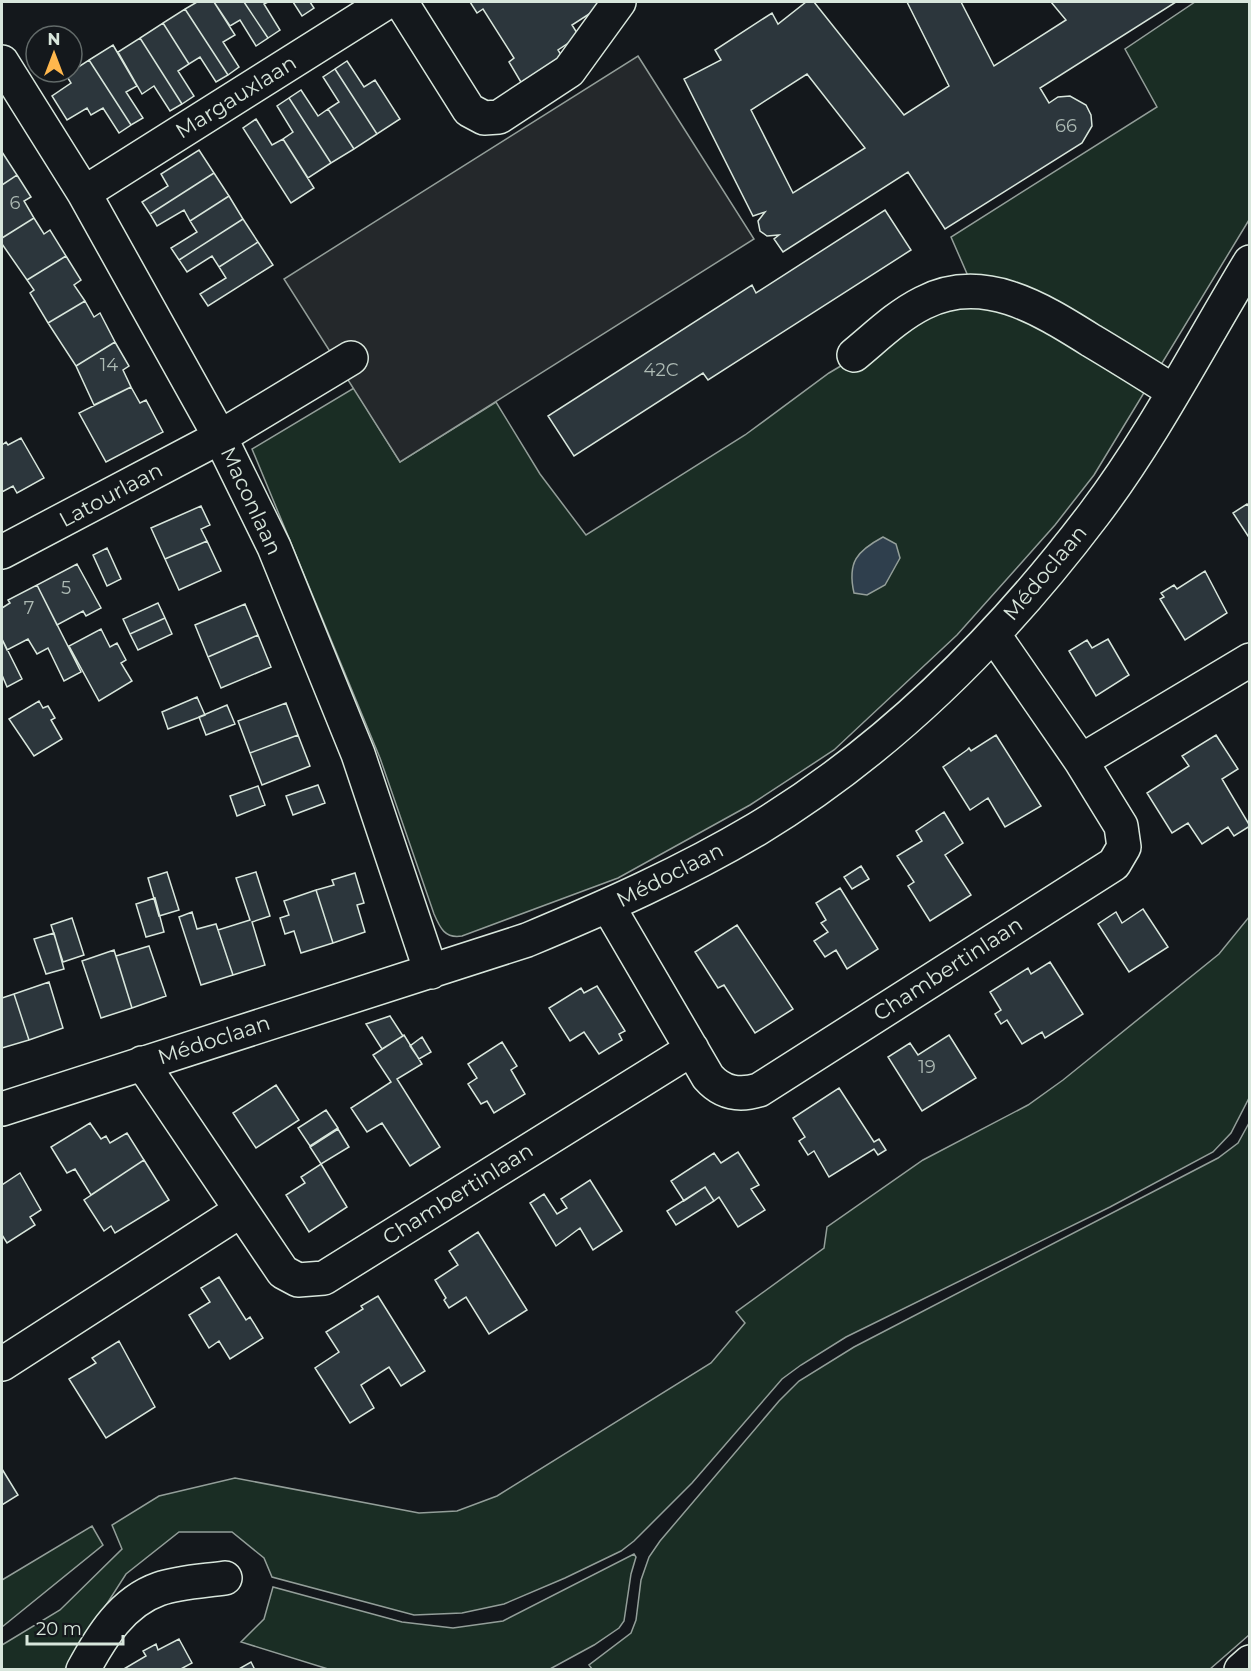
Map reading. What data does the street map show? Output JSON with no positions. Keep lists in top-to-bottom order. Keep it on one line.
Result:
{"streets":{"street":["Margauxlaan","Latourlaan","Maconlaan","Médoclaan","Chambertinlaan"]},"crossings":[["Margauxlaan","Maconlaan"],["Latourlaan","Maconlaan"],["Maconlaan","Médoclaan"],["Médoclaan","Chambertinlaan"]],"house_numbers":["66","6","14","42C","5","7","19"],"scale_bar":"20 m","north":"top"}
